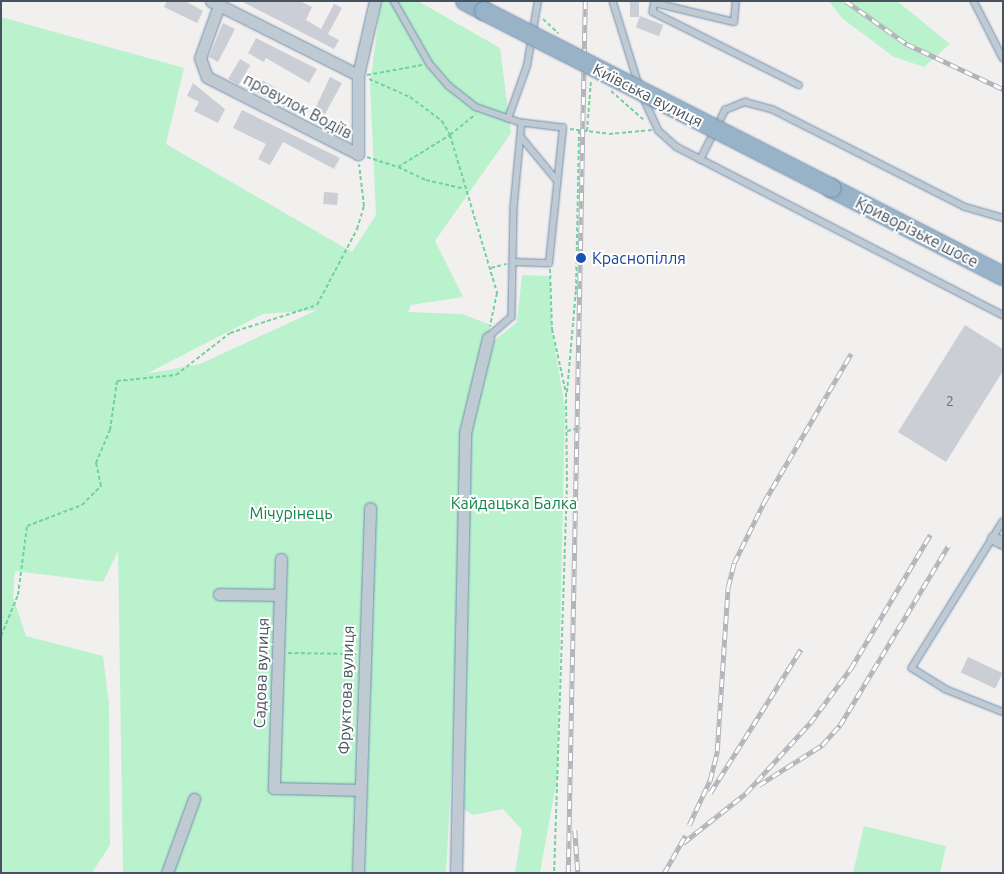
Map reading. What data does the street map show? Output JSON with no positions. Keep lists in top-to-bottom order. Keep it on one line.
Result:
{"streets":{"highway":["Київська вулиця","Криворізьке шосе"],"street":["провулок Водіїв","Садова вулиця","Фруктова вулиця"]},"crossings":[["Київська вулиця","Криворізьке шосе"],["Садова вулиця","Фруктова вулиця"]],"parks":["Кайдацька Балка","Мічурінець"],"places":["Краснопілля"],"house_numbers":["2"]}
